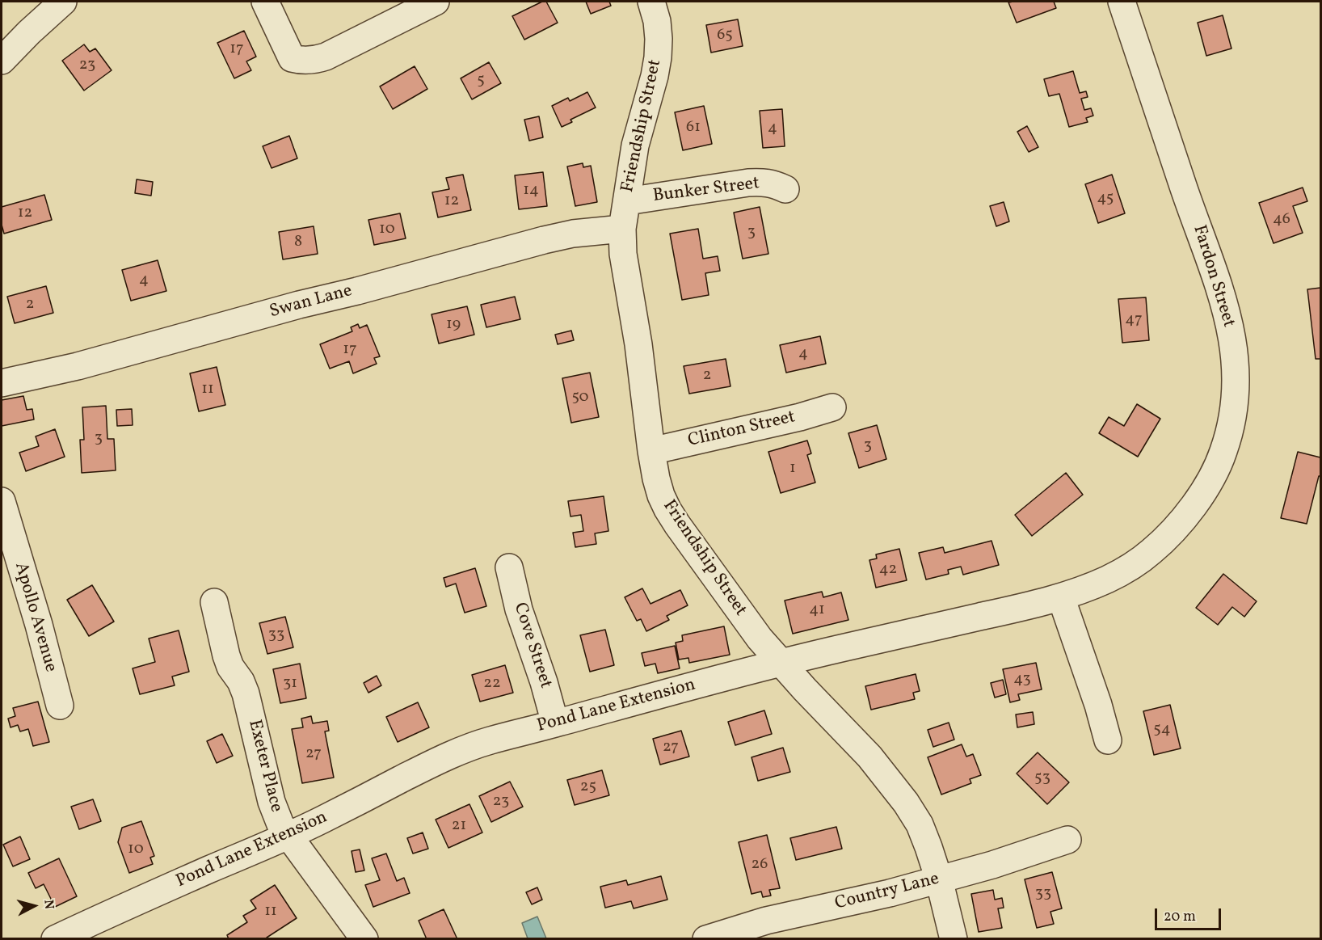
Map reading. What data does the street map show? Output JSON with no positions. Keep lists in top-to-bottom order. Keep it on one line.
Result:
{"streets":{"street":["Friendship Street","Bunker Street","Fardon Street","Swan Lane","Clinton Street","Apollo Avenue","Cove Street","Pond Lane Extension","Exeter Place","Country Lane"]},"crossings":[["Friendship Street","Bunker Street"],["Friendship Street","Swan Lane"],["Friendship Street","Clinton Street"],["Friendship Street","Pond Lane Extension"],["Friendship Street","Country Lane"],["Fardon Street","Pond Lane Extension"],["Cove Street","Pond Lane Extension"],["Pond Lane Extension","Exeter Place"]],"house_numbers":["65","17","23","5","61","4","14","45","12","12","46","10","3","8","4","2","47","19","17","4","2","11","50","3","3","1","42","41","33","43","31","22","54","27","27","53","25","23","21","10","26","33","11"],"scale_bar":"20 m","north":"right"}
